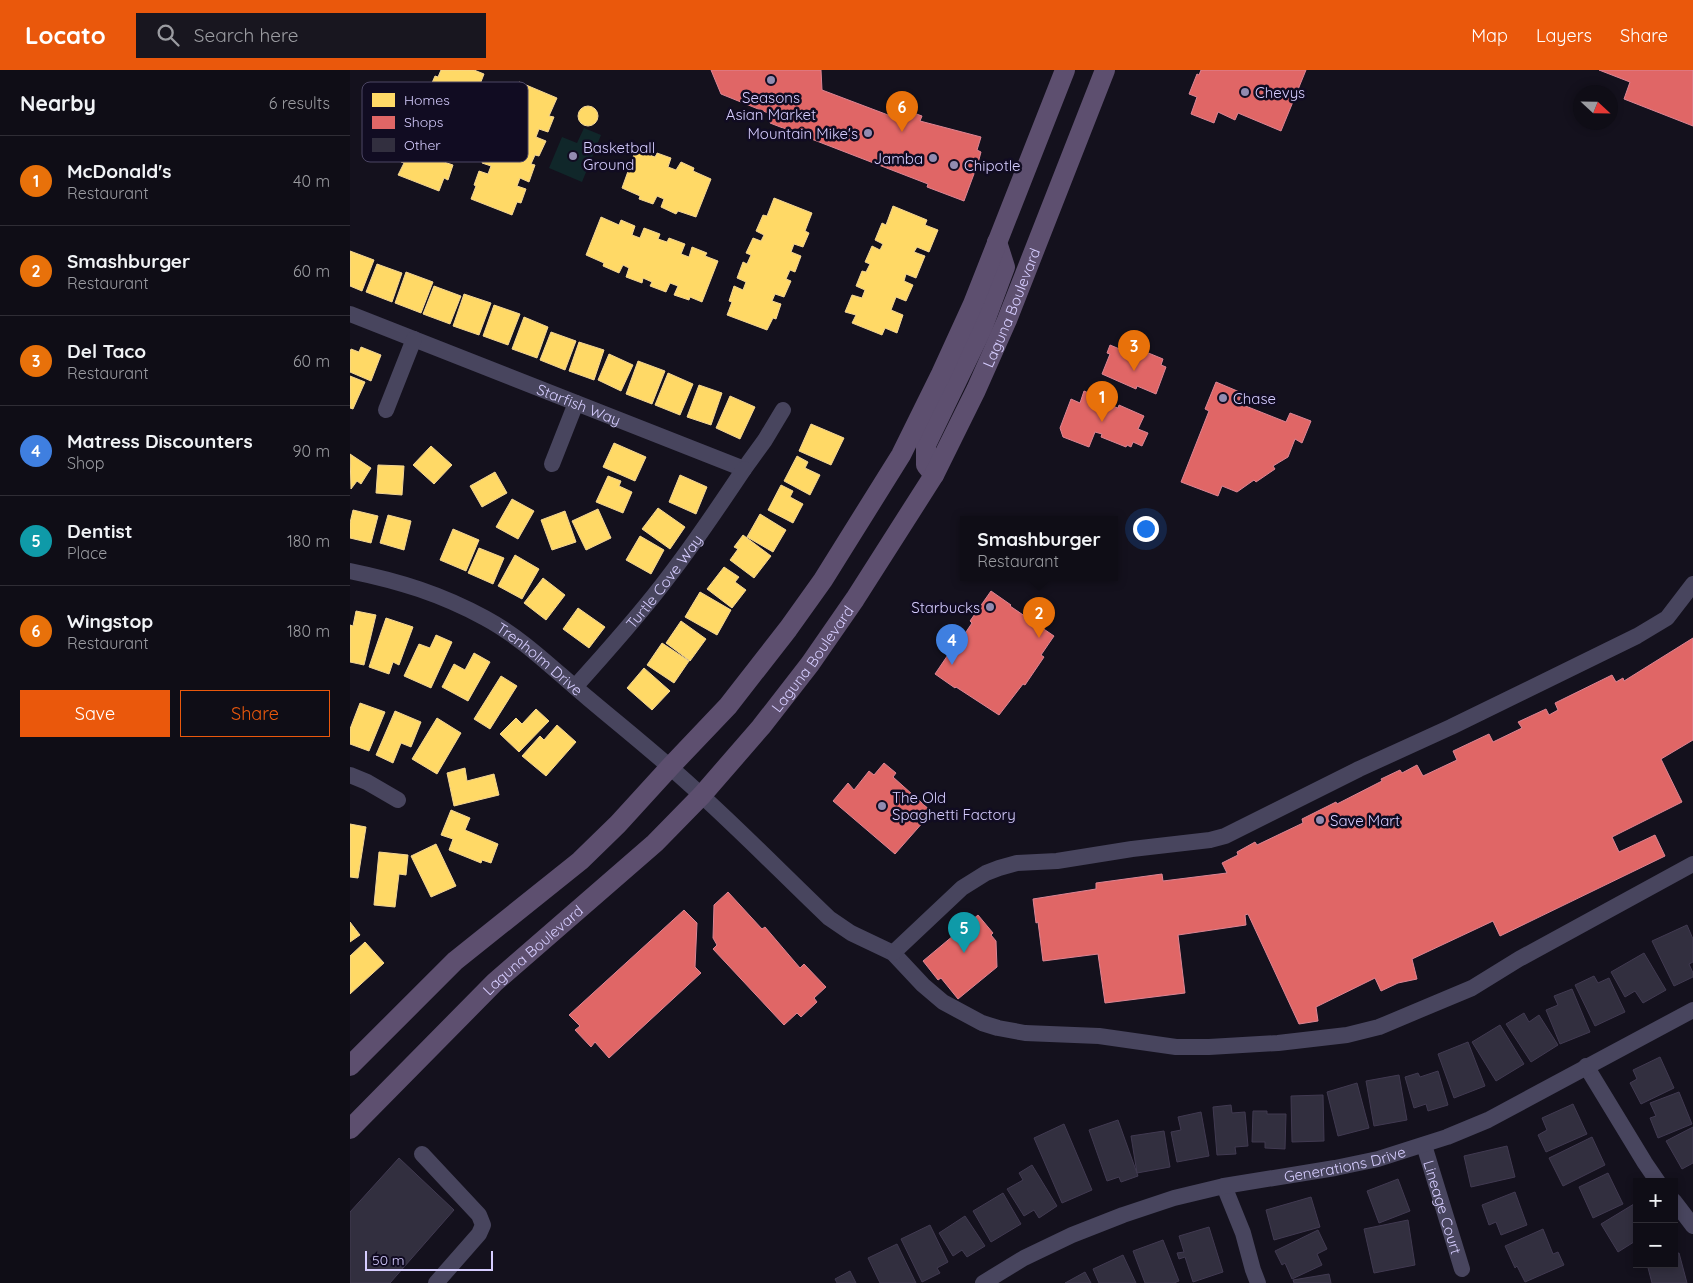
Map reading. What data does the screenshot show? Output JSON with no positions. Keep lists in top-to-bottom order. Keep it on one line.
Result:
{"streets":{"main road":["Laguna Boulevard"],"street":["Starfish Way","Turtle Cove Way","Trenholm Drive","Generations Drive","Lineage Court"]},"crossings":[["Laguna Boulevard","Trenholm Drive"],["Starfish Way","Turtle Cove Way"],["Turtle Cove Way","Trenholm Drive"],["Generations Drive","Lineage Court"]],"places":["Seasons Asian Market","Chevys","Mountain Mike's","Basketball Ground","Jamba","Chipotle","Chase","Starbucks","The Old Spaghetti Factory","Save Mart"],"legend":["Homes","Shops","Other"],"scale_bar":"50 m","north":"right","page":{"header":"Locato","search":"Search here","nav":["Map","Layers","Share"],"heading":["Nearby","6 results"],"pins":["6","3","1","2","4","5"],"list":[{"mark":"1","name":"McDonald's","note":"Restaurant","value":"40 m"},{"mark":"2","name":"Smashburger","note":"Restaurant","value":"60 m"},{"mark":"3","name":"Del Taco","note":"Restaurant","value":"60 m"},{"mark":"4","name":"Matress Discounters","note":"Shop","value":"90 m"},{"mark":"5","name":"Dentist","note":"Place","value":"180 m"},{"mark":"6","name":"Wingstop","note":"Restaurant","value":"180 m"}],"popup":["Smashburger","Restaurant"],"buttons":["Save","Share"],"map_buttons":["+","−"],"scale":"50 m"}}
